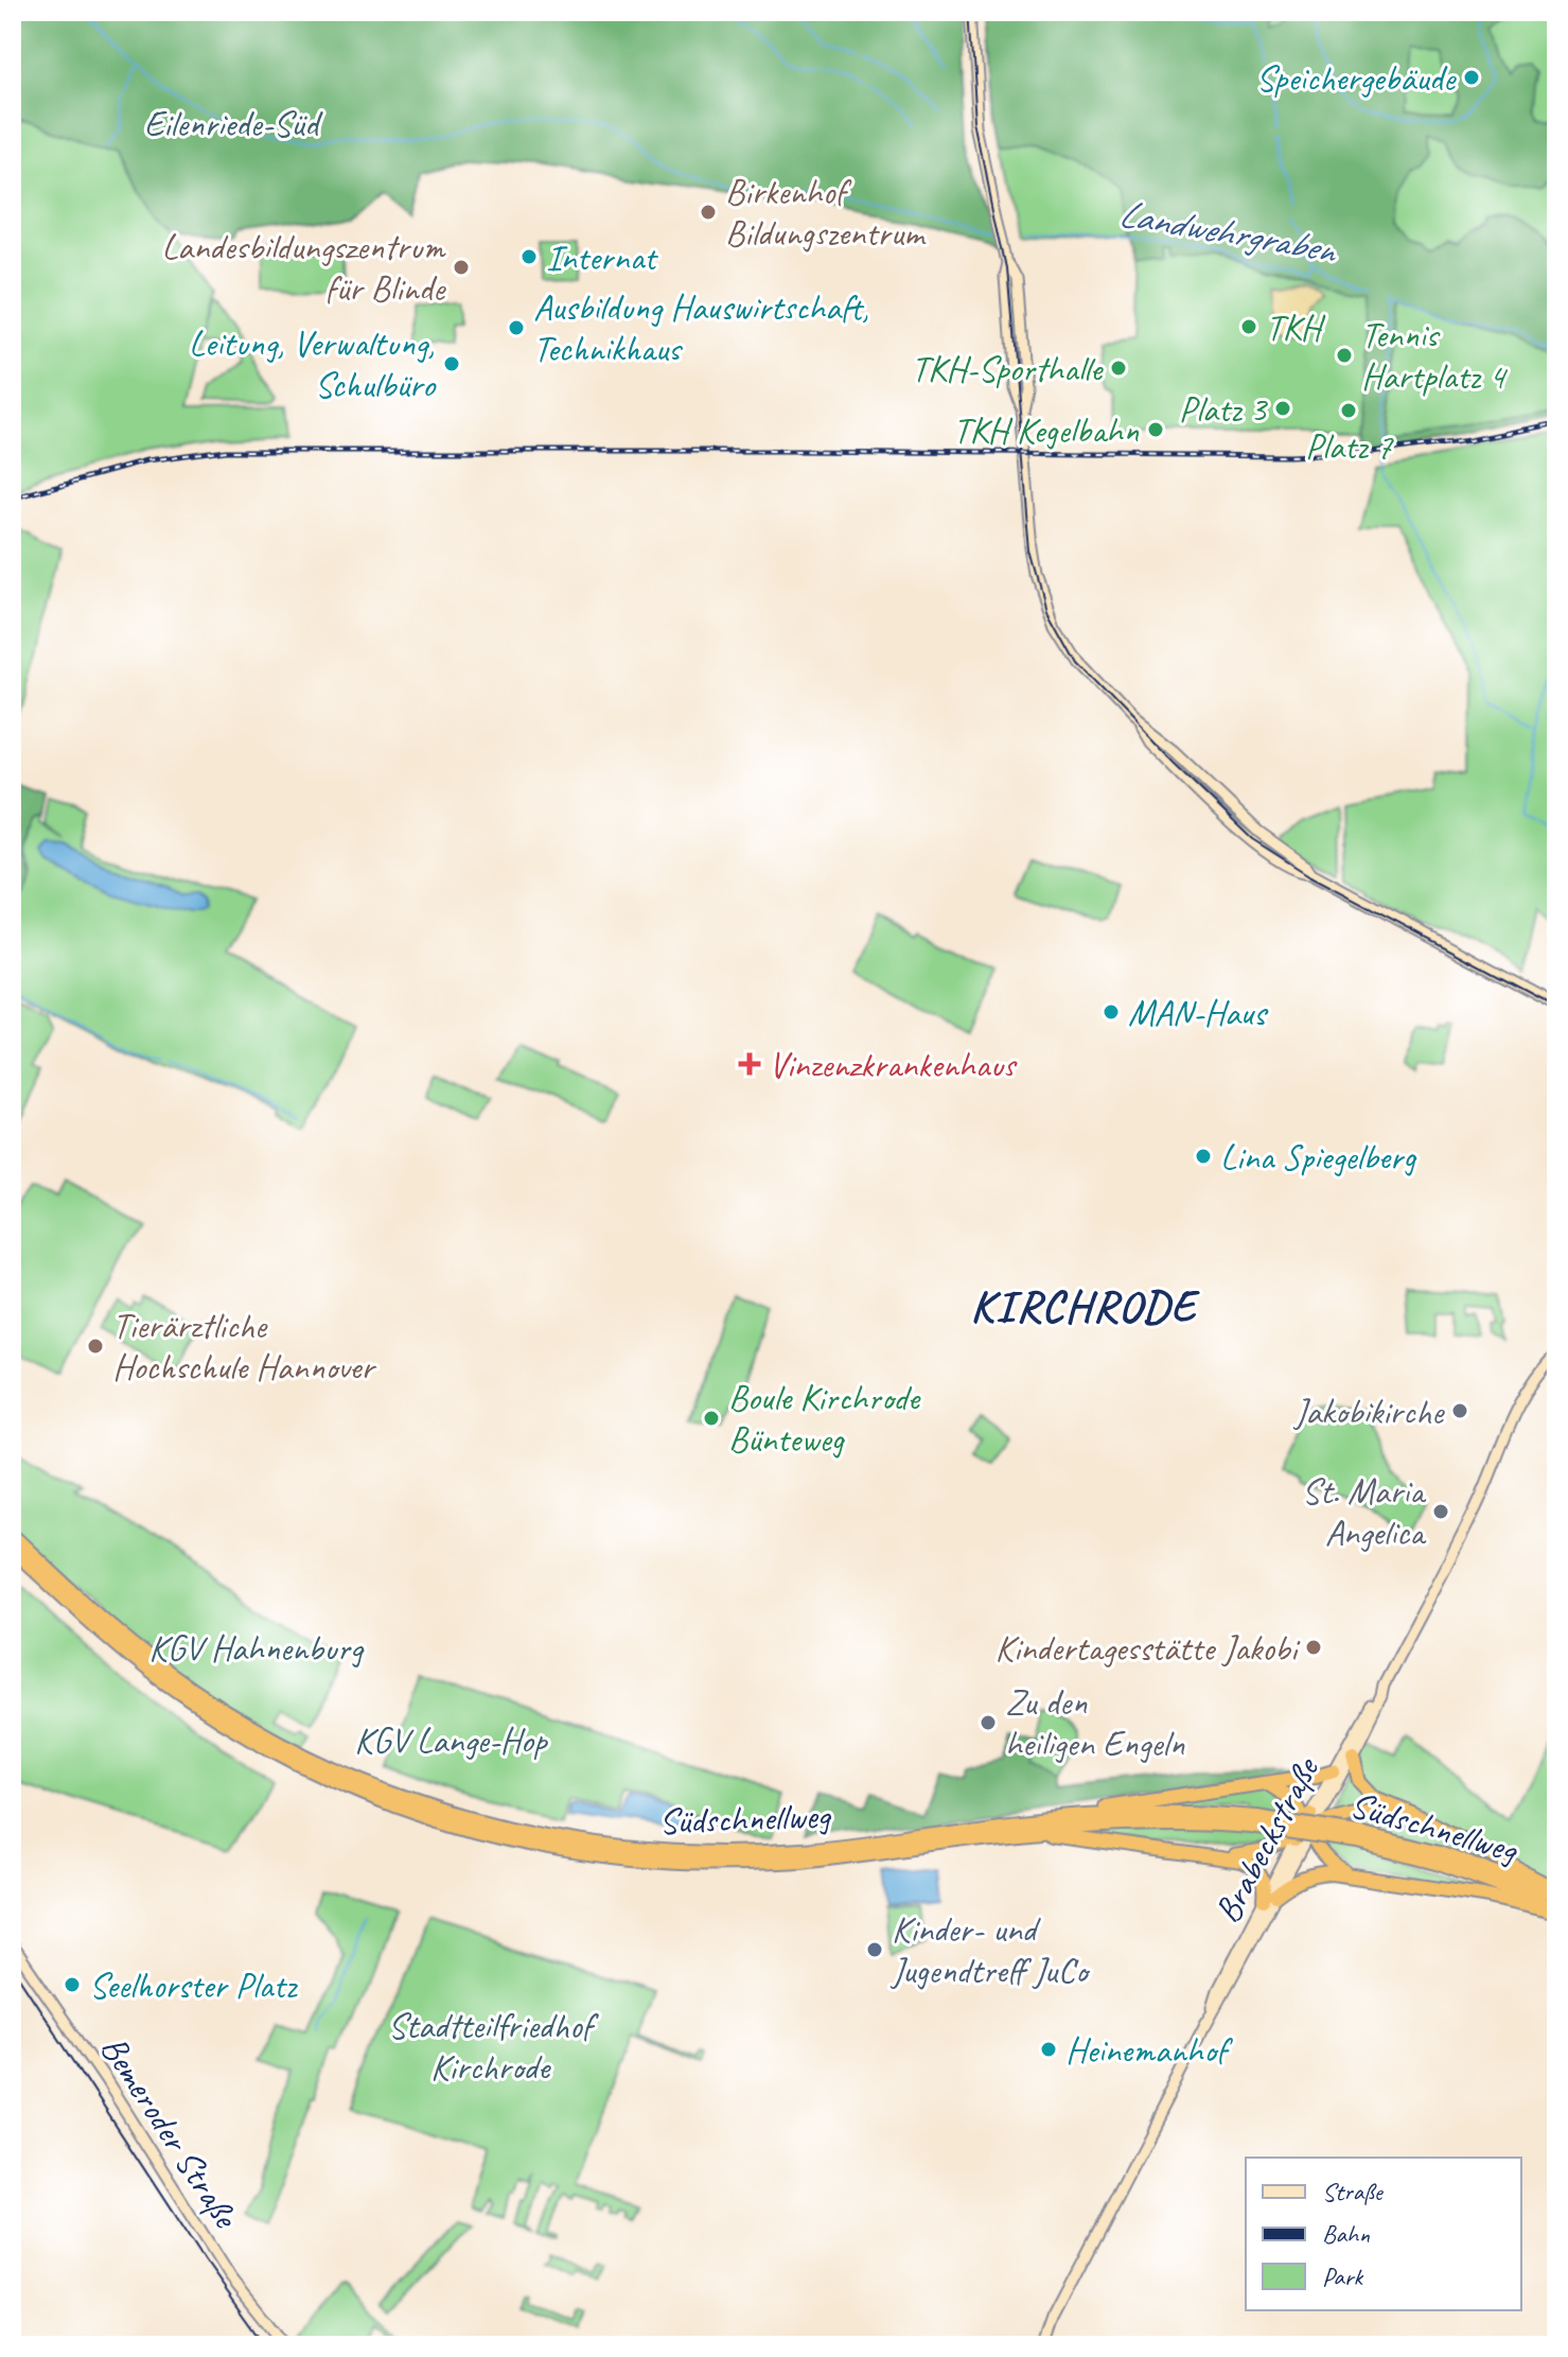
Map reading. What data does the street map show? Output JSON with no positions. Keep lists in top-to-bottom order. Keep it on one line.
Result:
{"streets":{"highway":["Südschnellweg"],"main road":["Brabeckstraße","Bemeroder Straße"]},"districts":["KIRCHRODE"],"water":["Landwehrgraben"],"parks":["Eilenriede-Süd","KGV Hahnenburg","KGV Lange-Hop","Stadtteilfriedhof Kirchrode"],"places":{"other":["Speichergebäude","Birkenhof Bildungszentrum","Internat","Landesbildungszentrum für Blinde","TKH","Ausbildung Hauswirtschaft, Technikhaus","Tennis Hartplatz 4","Leitung, Verwaltung, Schulbüro","TKH-Sporthalle","Platz 3","Platz 7","TKH Kegelbahn","MAN-Haus","Lina Spiegelberg","Tierärztliche Hochschule Hannover","Jakobikirche","Boule Kirchrode Bünteweg","St. Maria Angelica","Kindertagesstätte Jakobi","Zu den heiligen Engeln","Kinder- und Jugendtreff JuCo","Seelhorster Platz","Heinemanhof"],"health":["Vinzenzkrankenhaus"]},"legend":["Straße","Bahn","Park"]}
